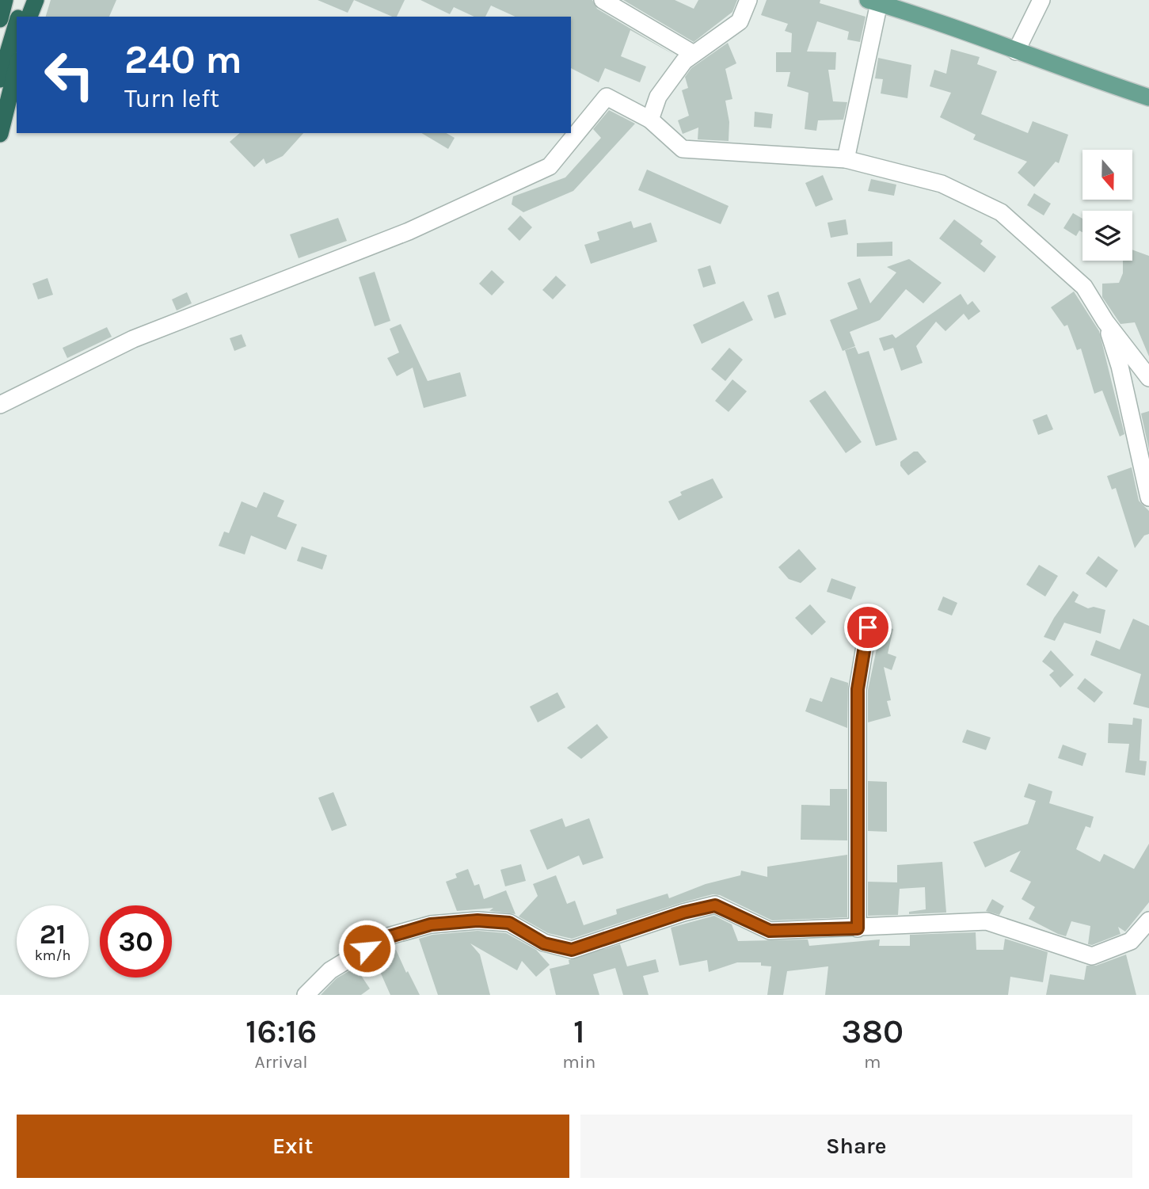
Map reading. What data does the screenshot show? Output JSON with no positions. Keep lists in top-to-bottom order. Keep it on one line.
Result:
{"north":"bottom","page":{"turn":["240 m","Turn left"],"speed":"21 km/h","limit":"30","eta":["16:16","Arrival","1","min","380","m"],"buttons":["Exit","Share"]}}
